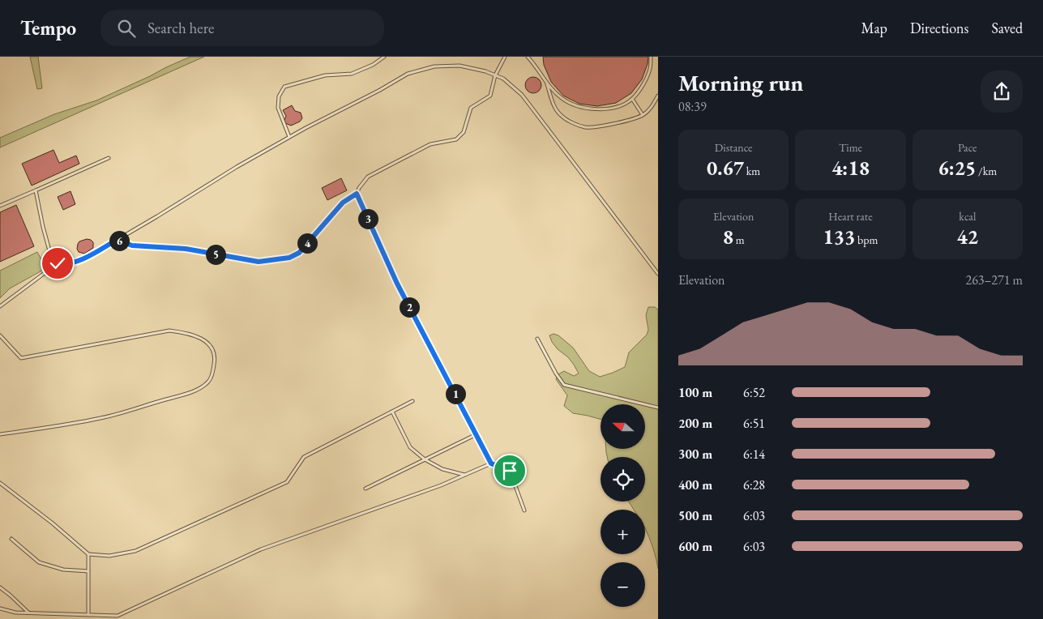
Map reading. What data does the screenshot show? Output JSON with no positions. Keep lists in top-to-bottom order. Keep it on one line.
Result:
{"north":"left","page":{"header":"Tempo","search":"Search here","nav":["Map","Directions","Saved"],"heading":["Morning run","08:39"],"stats":[["Distance","0.67 km"],["Time","4:18"],["Pace","6:25 /km"],["Elevation","8 m"],["Heart rate","133 bpm"],["kcal","42"]],"pins":["3","6","4","5","2","1"],"chart":["Elevation","263–271 m"],"list":[{"name":"100 m","note":"6:52"},{"name":"200 m","note":"6:51"},{"name":"300 m","note":"6:14"},{"name":"400 m","note":"6:28"},{"name":"500 m","note":"6:03"},{"name":"600 m","note":"6:03"}],"map_buttons":["+","−"]}}
